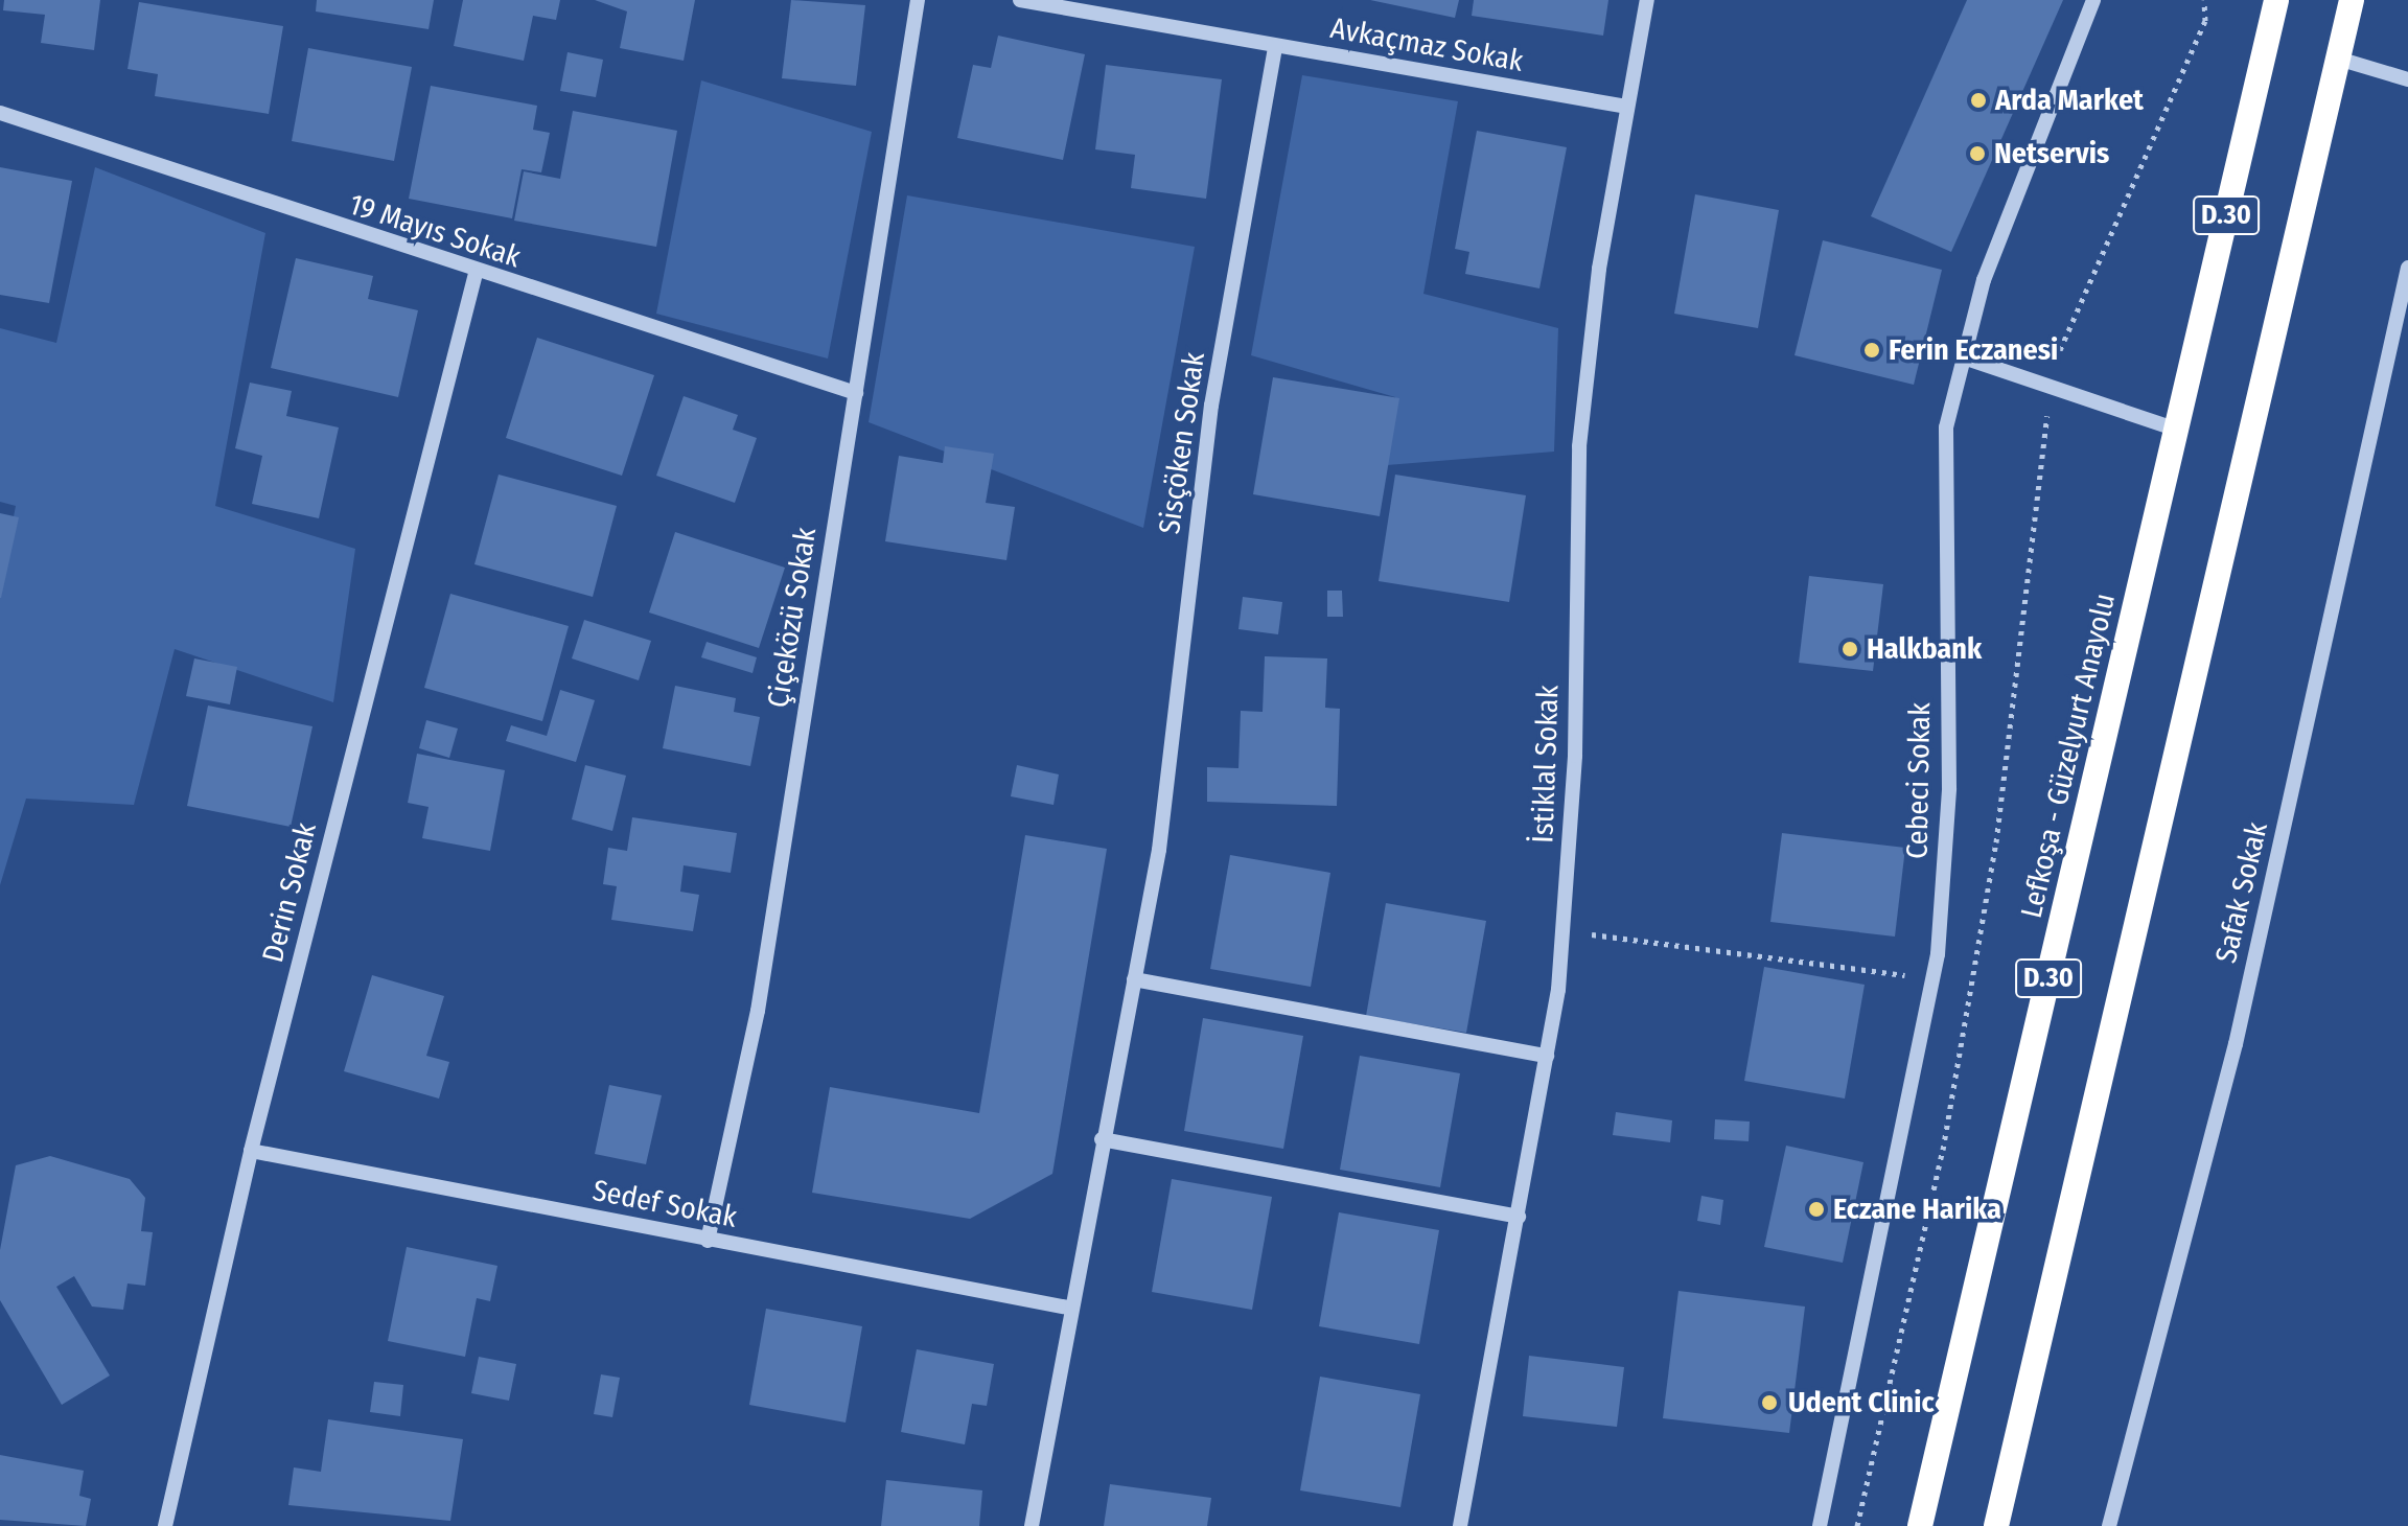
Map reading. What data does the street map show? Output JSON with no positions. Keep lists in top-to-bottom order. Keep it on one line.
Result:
{"streets":{"highway":["D.30","Lefkoşa - Güzelyurt Anayolu"],"street":["Avkaçmaz Sokak","19 Mayıs Sokak","Sisçöken Sokak","Çiçeközü Sokak","İstiklal Sokak","Cebeci Sokak","Derin Sokak","Safak Sokak","Sedef Sokak"]},"crossings":[["Avkaçmaz Sokak","Sisçöken Sokak"],["Avkaçmaz Sokak","İstiklal Sokak"],["19 Mayıs Sokak","Çiçeközü Sokak"],["19 Mayıs Sokak","Derin Sokak"],["Sisçöken Sokak","Sedef Sokak"],["Çiçeközü Sokak","Sedef Sokak"],["Derin Sokak","Sedef Sokak"]],"places":["Arda Market","Netservis","Ferin Eczanesi","Halkbank","Eczane Harika","Udent Clinic"]}
